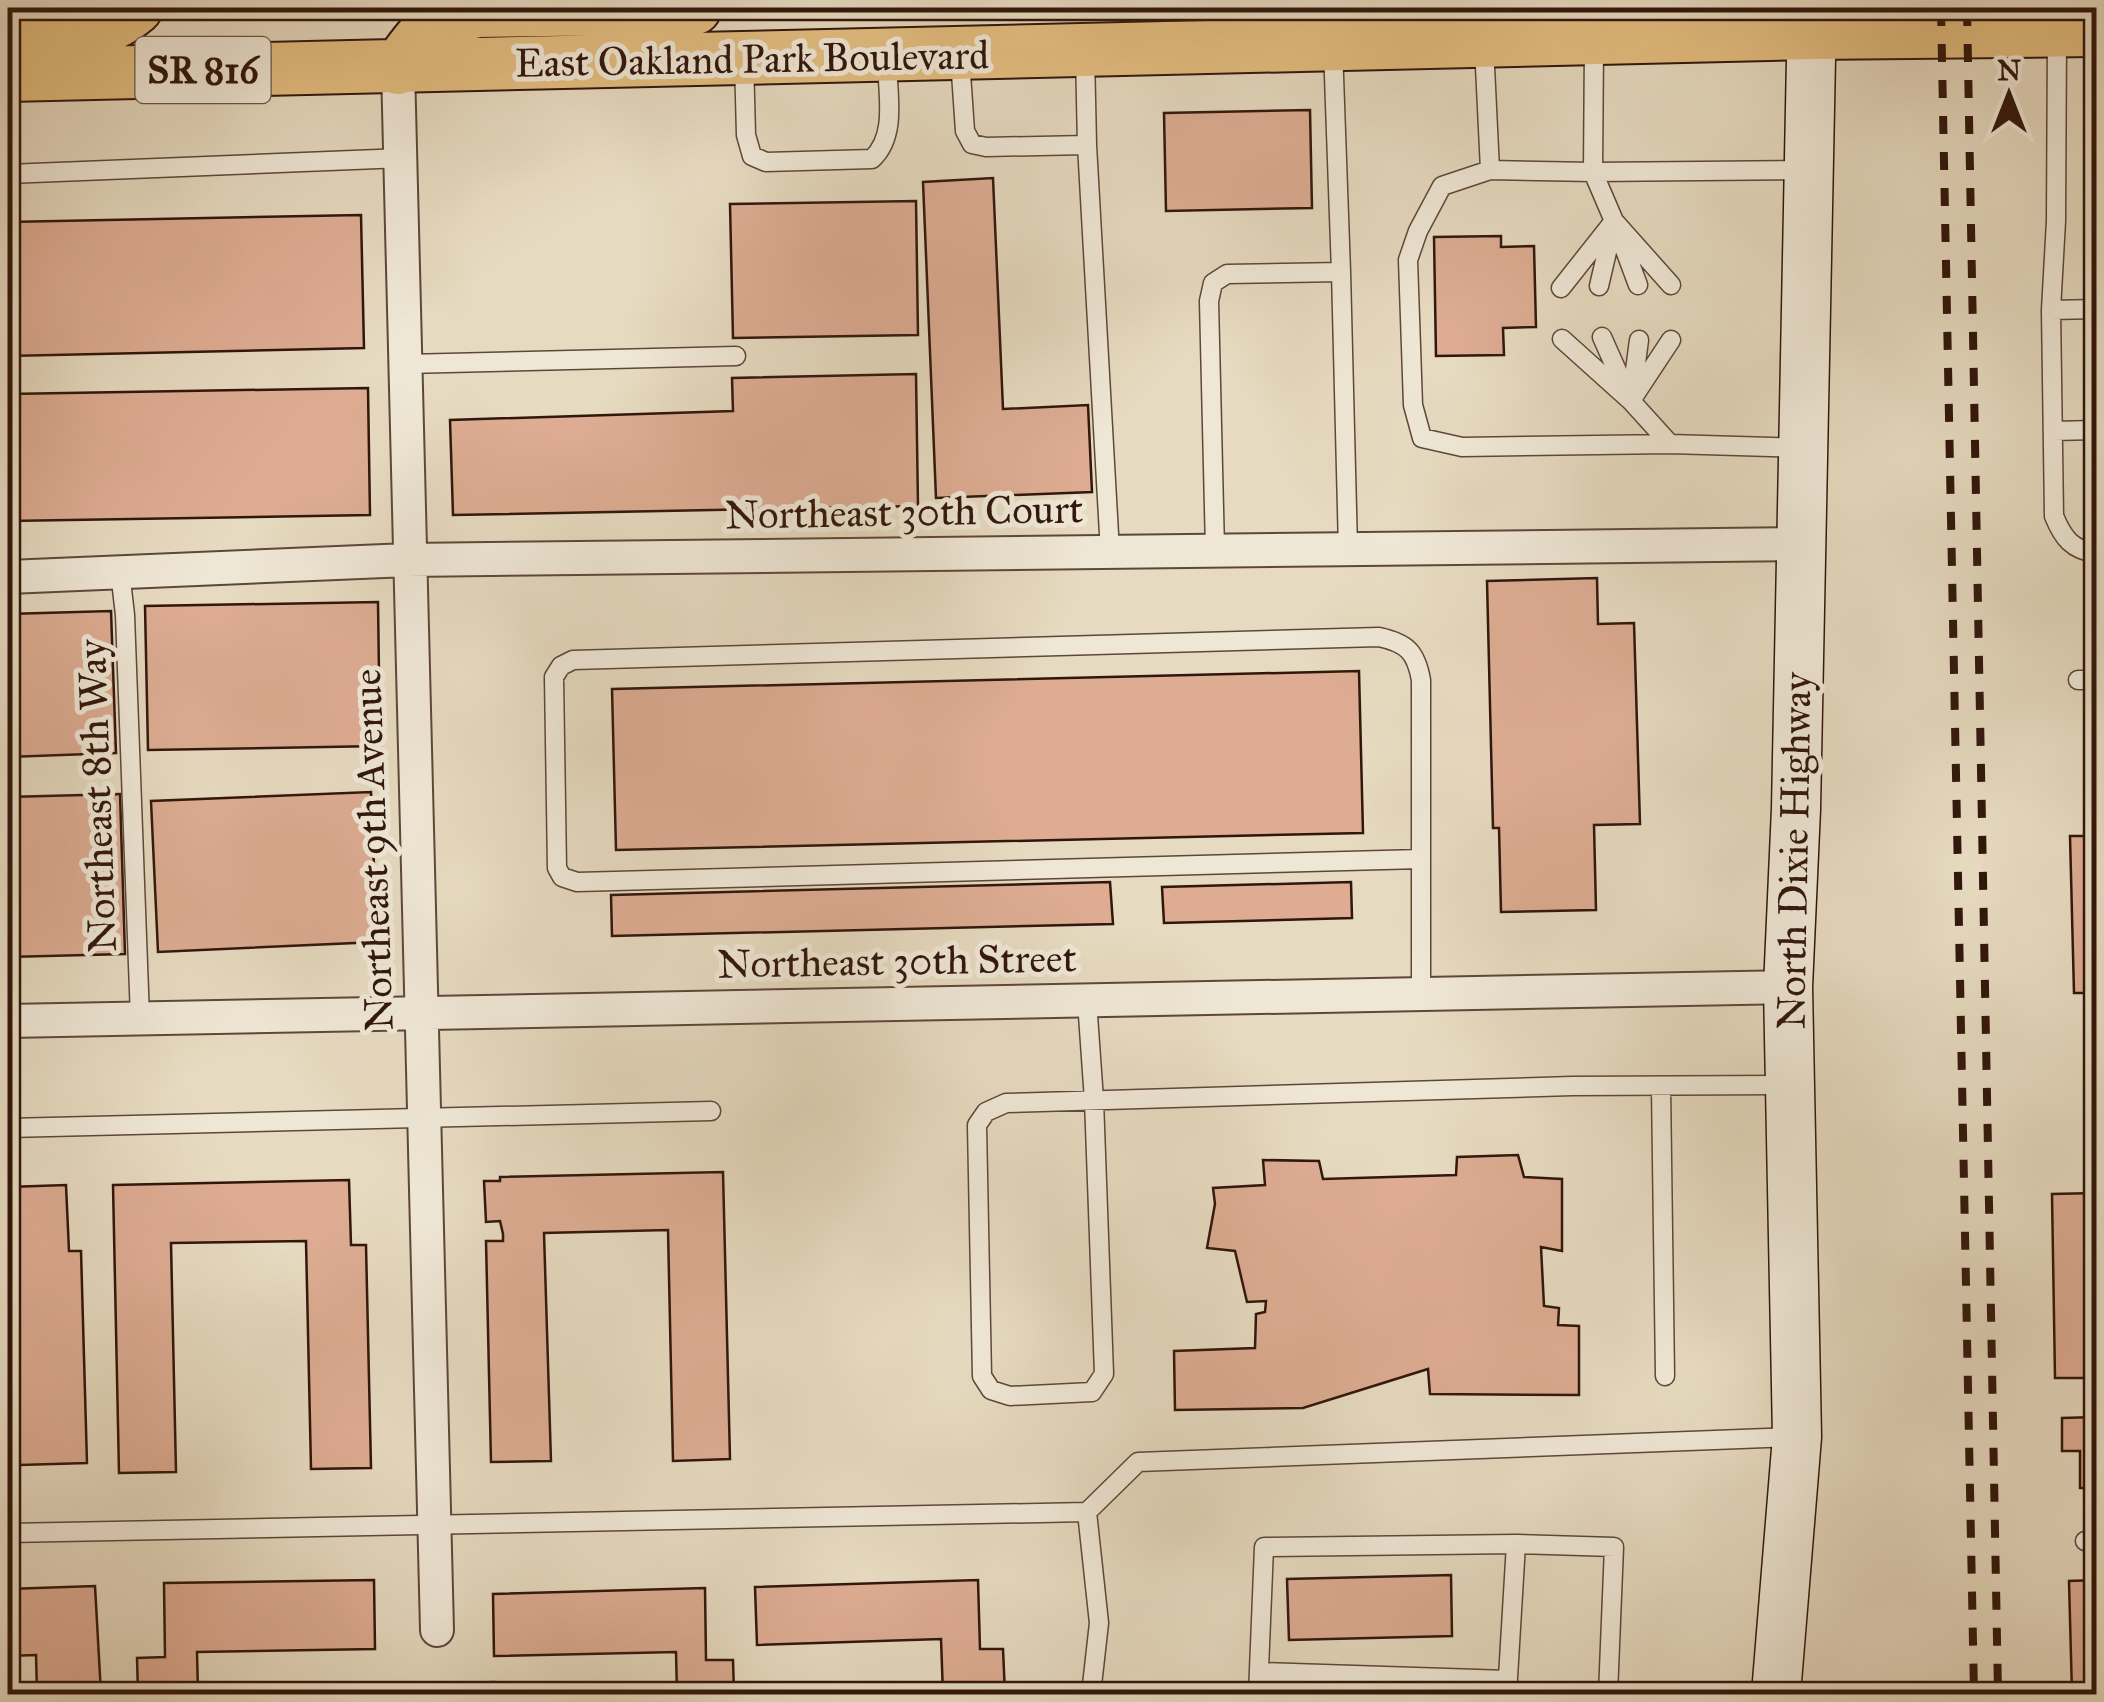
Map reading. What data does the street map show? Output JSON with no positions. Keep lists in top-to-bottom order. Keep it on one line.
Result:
{"streets":{"main road":["East Oakland Park Boulevard","SR 816","North Dixie Highway"],"street":["Northeast 30th Court","Northeast 9th Avenue","Northeast 30th Street"],"lane":["Northeast 8th Way"]},"crossings":[["East Oakland Park Boulevard","Northeast 9th Avenue"],["East Oakland Park Boulevard","North Dixie Highway"],["Northeast 30th Court","Northeast 8th Way"],["Northeast 30th Court","Northeast 9th Avenue"],["Northeast 30th Court","North Dixie Highway"],["Northeast 8th Way","Northeast 30th Street"],["Northeast 9th Avenue","Northeast 30th Street"],["North Dixie Highway","Northeast 30th Street"]],"north":"top"}
